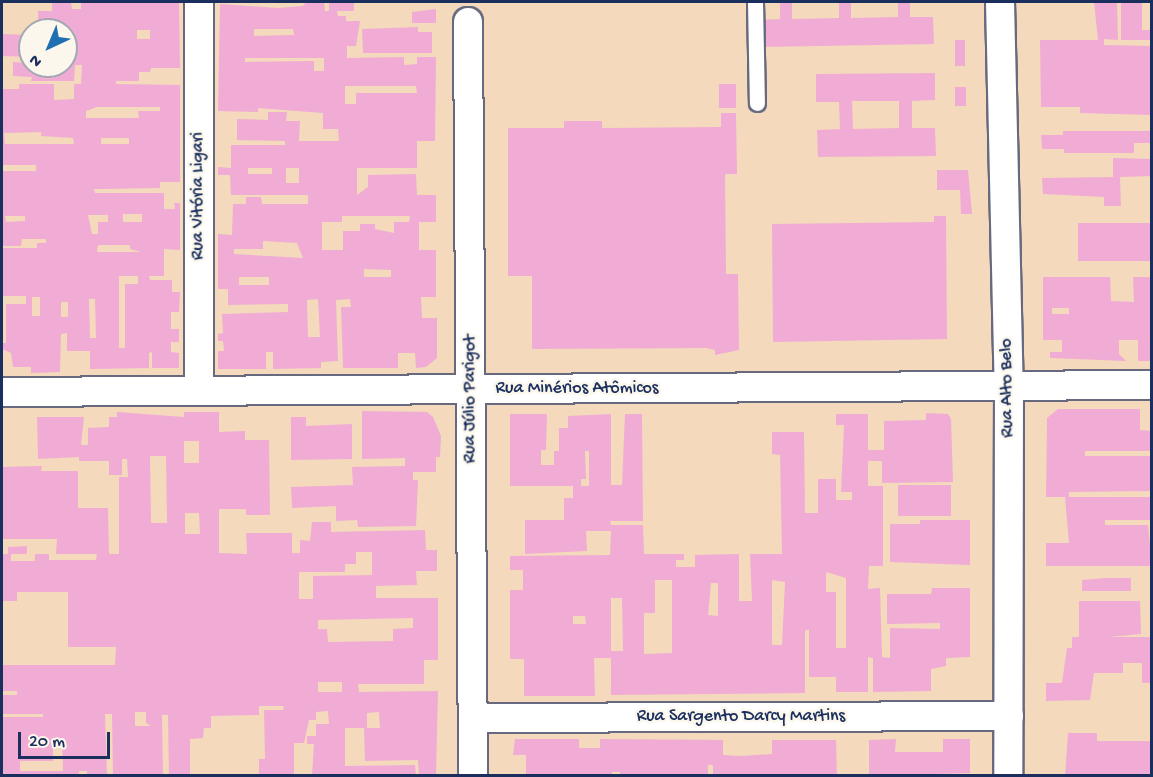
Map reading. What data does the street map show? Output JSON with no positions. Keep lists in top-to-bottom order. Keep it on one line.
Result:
{"streets":{"street":["Rua Vitória Ligari","Rua Alto Belo","Rua Minérios Atômicos","Rua Júlio Parigot","Rua Sargento Darcy Martins"]},"crossings":[["Rua Vitória Ligari","Rua Minérios Atômicos"],["Rua Alto Belo","Rua Minérios Atômicos"],["Rua Alto Belo","Rua Sargento Darcy Martins"],["Rua Minérios Atômicos","Rua Júlio Parigot"],["Rua Júlio Parigot","Rua Sargento Darcy Martins"]],"scale_bar":"20 m","north":"bottom left"}
